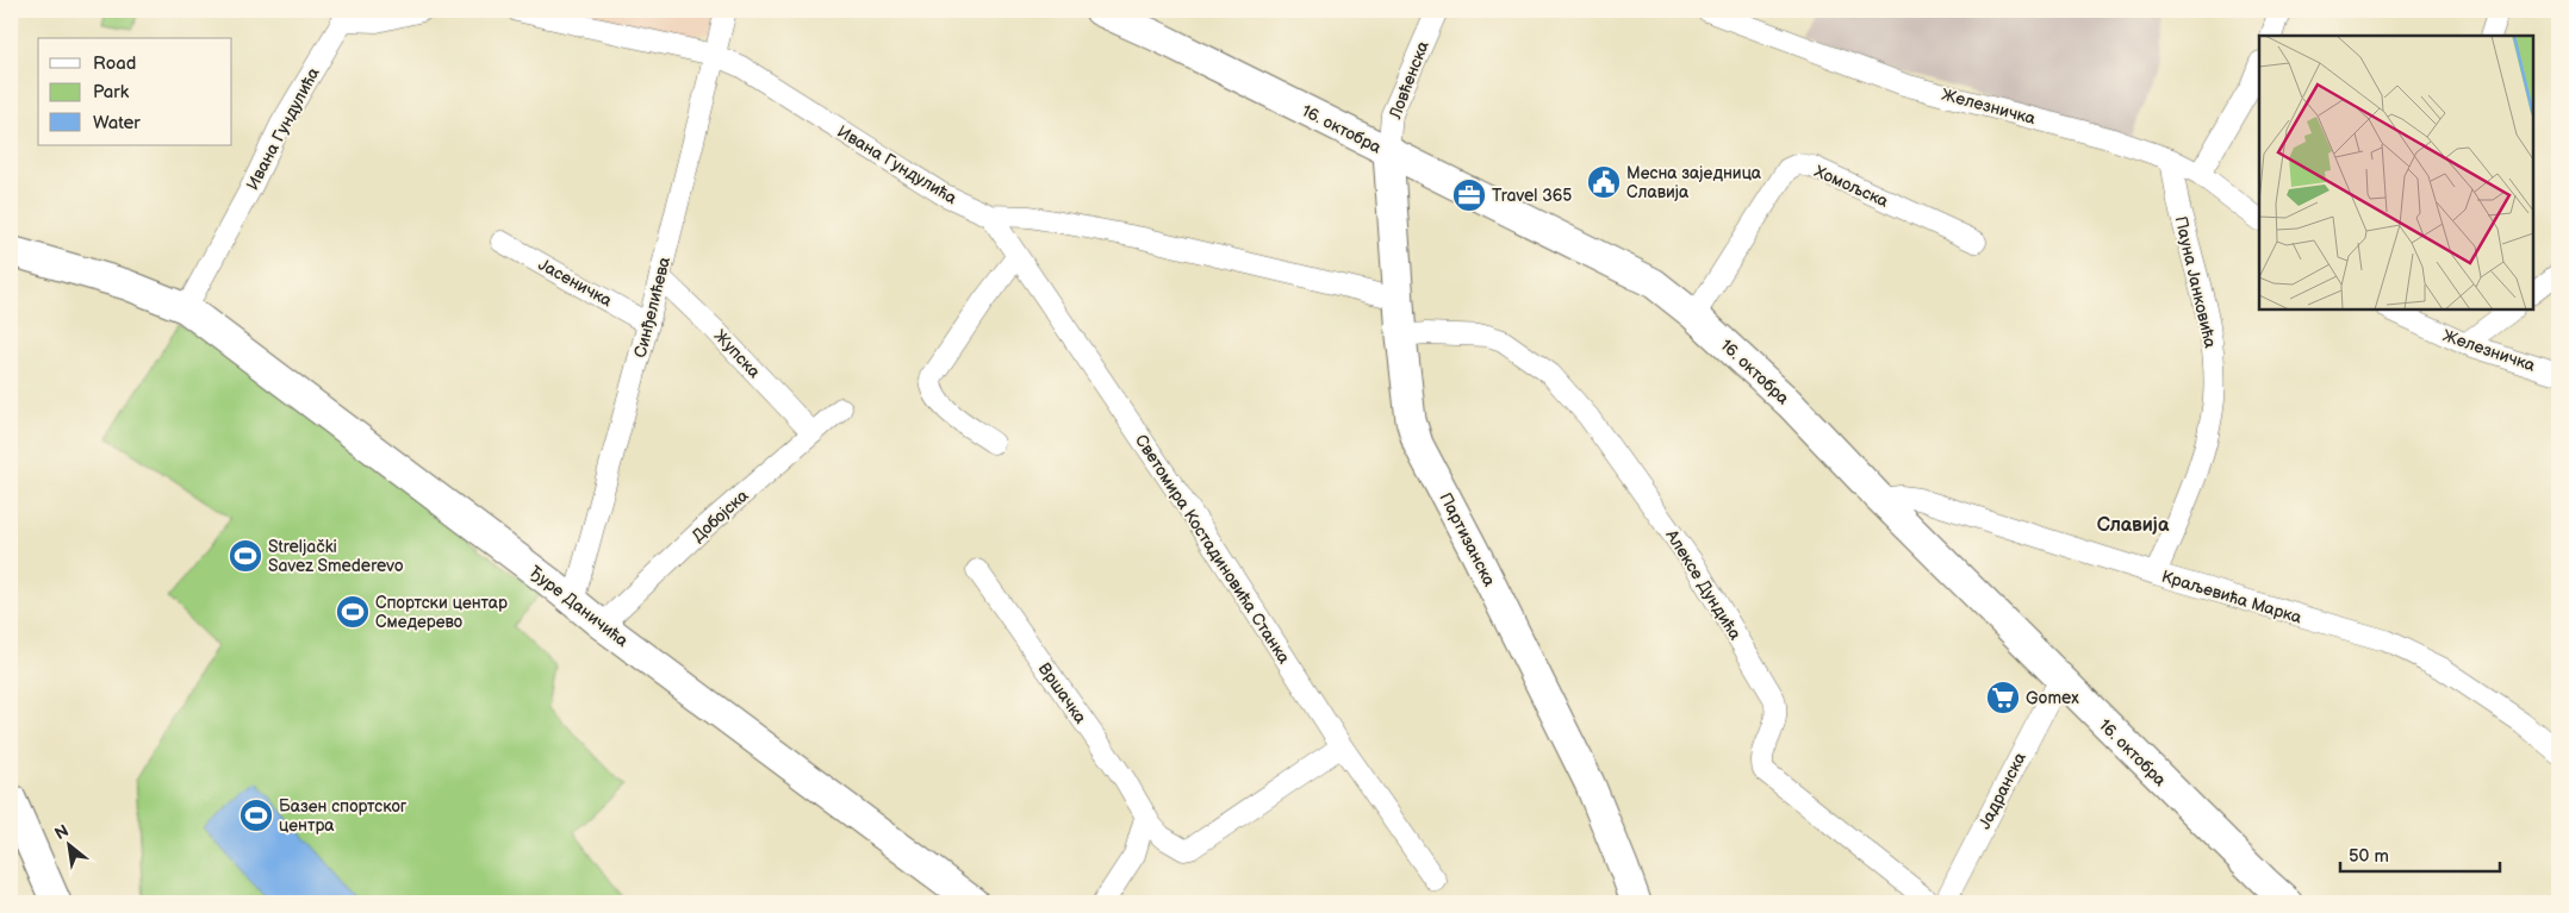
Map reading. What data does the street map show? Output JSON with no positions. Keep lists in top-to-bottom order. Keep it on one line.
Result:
{"streets":{"street":["Ловћенска","Железничка","Ивана Гундулића","16. октобра","Хомољска","Јасеничка","Пауна Јанковића","Синђелићева","Жупска","Добојска","Партизанска","Светомира Костадиновића Станка","Алексе Дундића","Краљевића Марка","Ђуре Даничића","Вршачка","Јадранска"]},"crossings":[["Ловћенска","16. октобра"],["Ловћенска","Партизанска"],["Железничка","Пауна Јанковића"],["Ивана Гундулића","Синђелићева"],["Ивана Гундулића","Партизанска"],["Ивана Гундулића","Светомира Костадиновића Станка"],["Ивана Гундулића","Ђуре Даничића"],["16. октобра","Хомољска"],["16. октобра","Партизанска"],["16. октобра","Краљевића Марка"],["16. октобра","Јадранска"],["Јасеничка","Синђелићева"],["Пауна Јанковића","Краљевића Марка"],["Синђелићева","Жупска"],["Синђелићева","Ђуре Даничића"],["Жупска","Добојска"],["Добојска","Ђуре Даничића"],["Партизанска","Алексе Дундића"],["Светомира Костадиновића Станка","Вршачка"]],"districts":["Славија"],"places":{"public building":["Месна заједница Славија"],"office":["Travel 365"],"sports":["Streljački Savez Smederevo","Спортски центар Смедерево","Базен спортског центра"],"supermarket":["Gomex"]},"legend":["Road","Park","Water"],"scale_bar":"50 m","north":"top left"}
